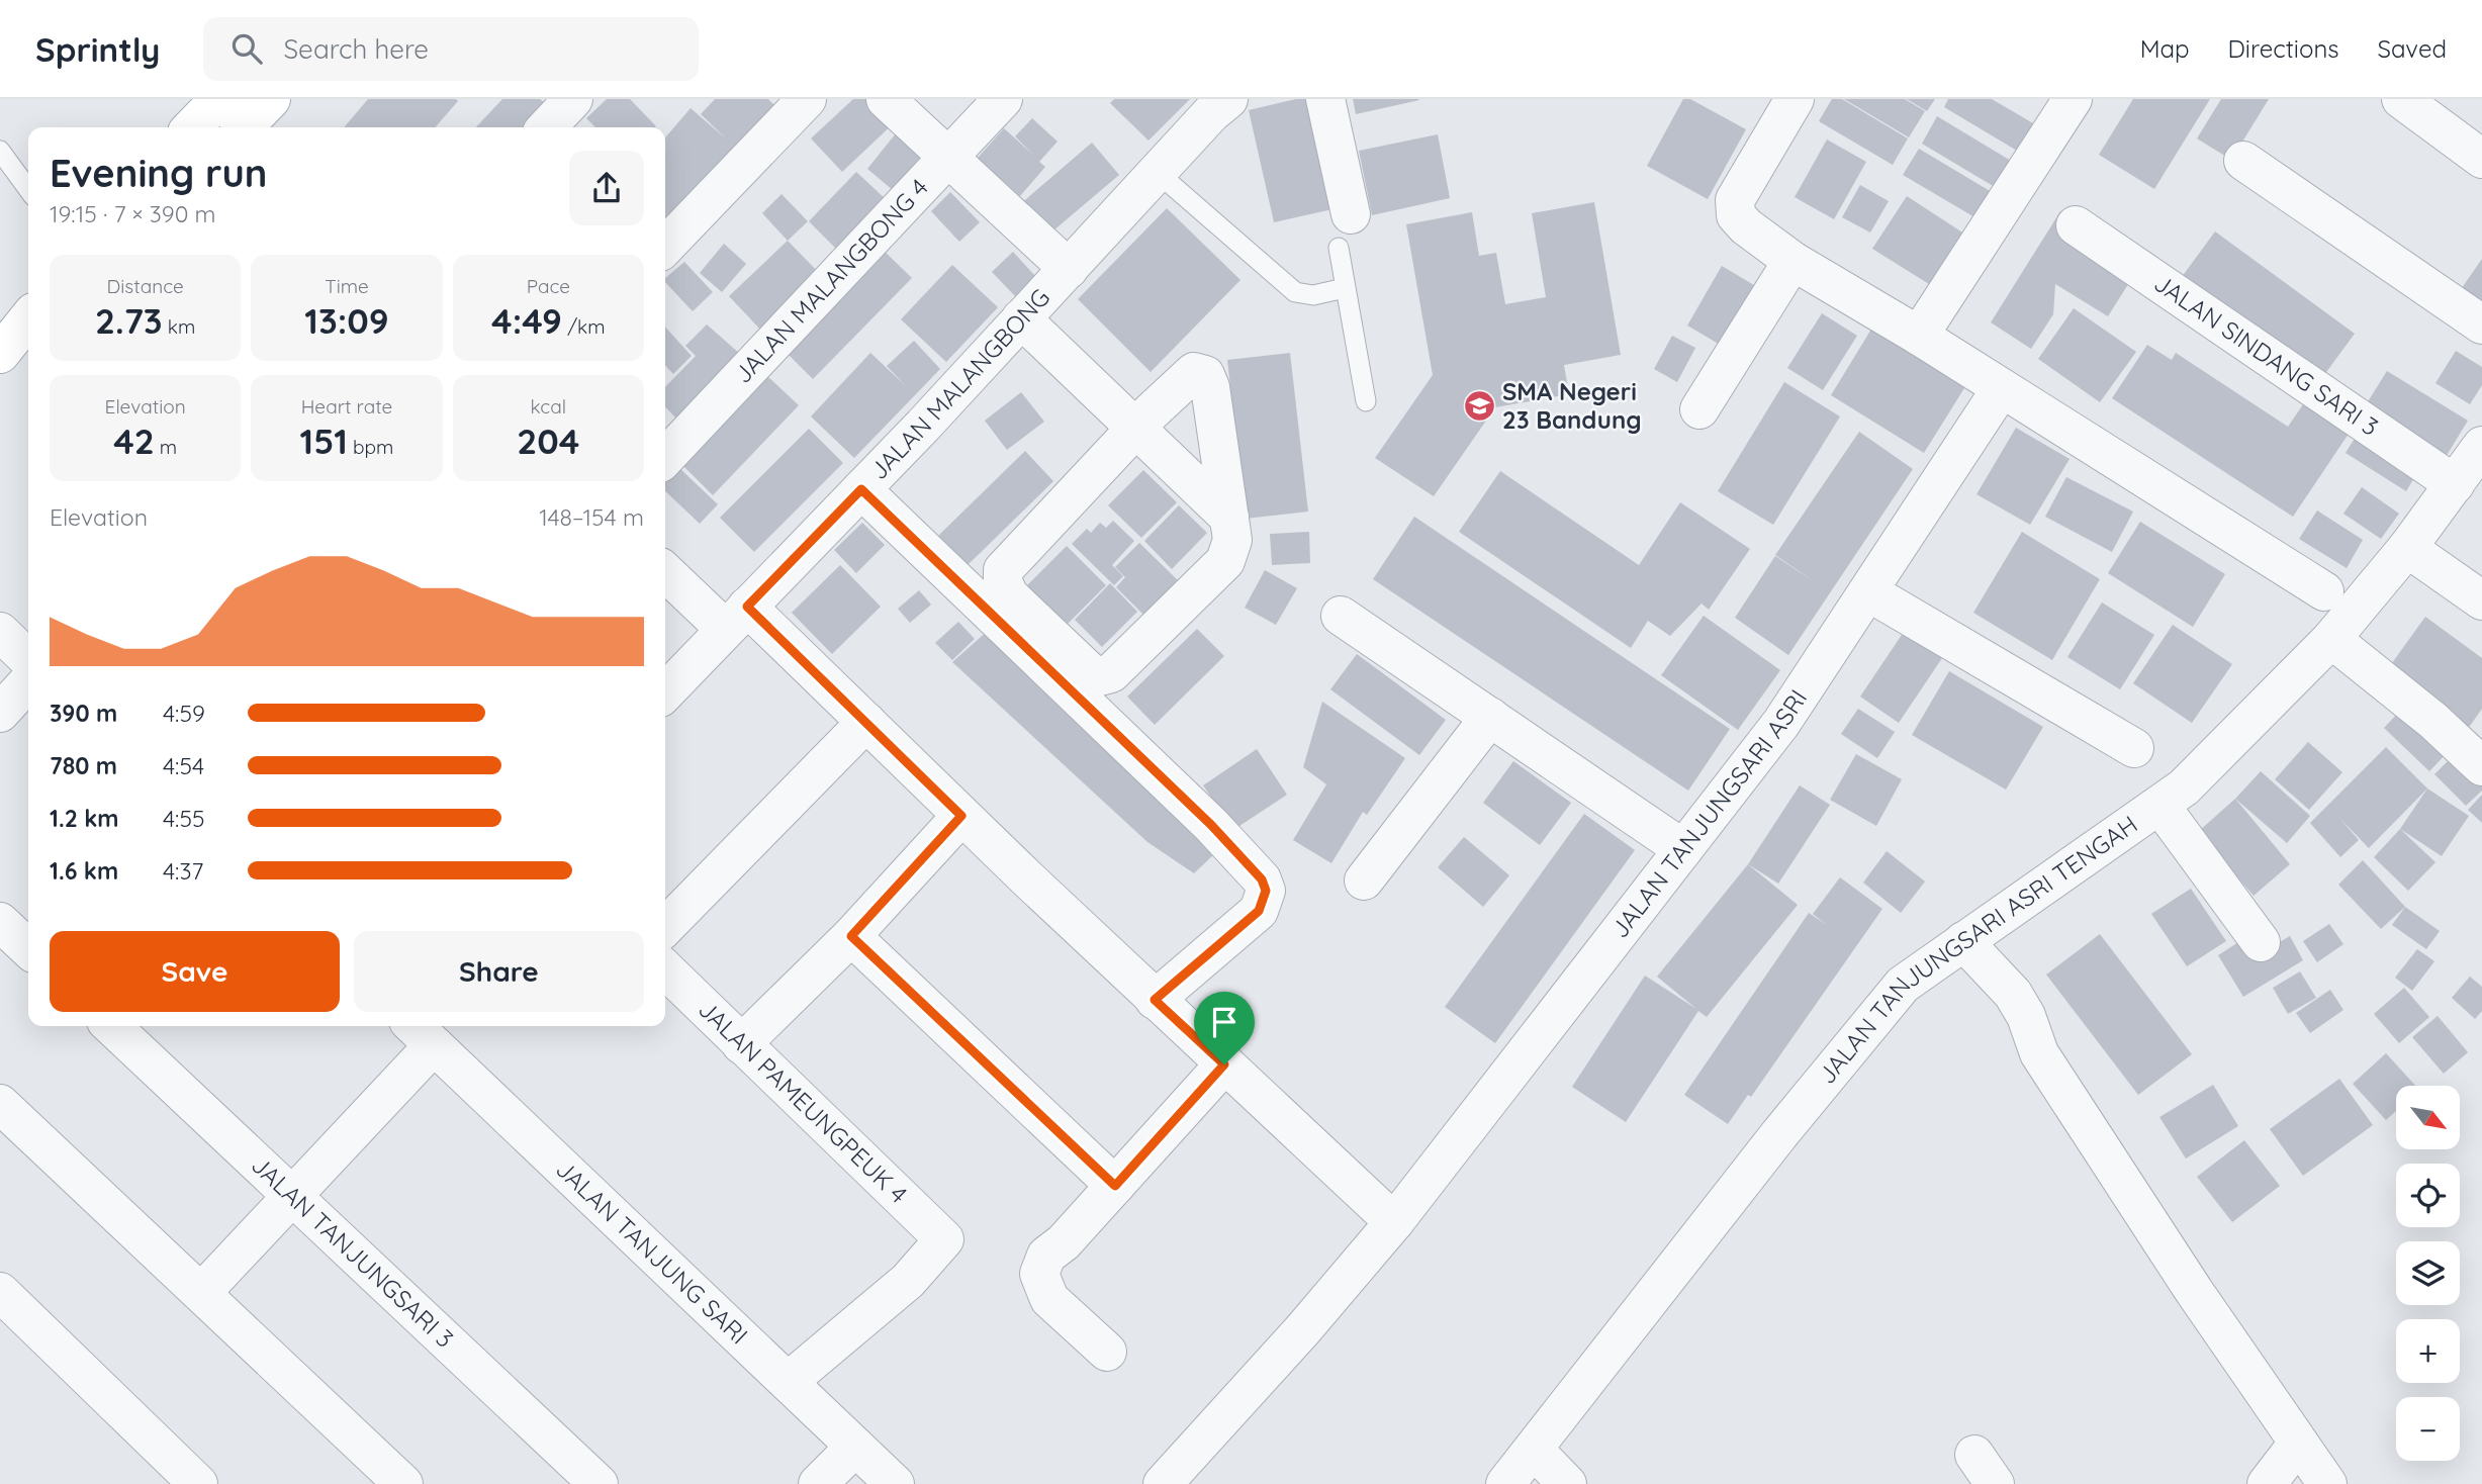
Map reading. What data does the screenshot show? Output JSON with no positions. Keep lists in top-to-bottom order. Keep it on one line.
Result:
{"streets":{"street":["JALAN MALANGBONG 4","JALAN SINDANG SARI 3","JALAN MALANGBONG","JALAN TANJUNGSARI ASRI","JALAN TANJUNGSARI ASRI TENGAH","JALAN PAMEUNGPEUK 4","JALAN TANJUNGSARI 3","JALAN TANJUNG SARI"]},"crossings":[["JALAN SINDANG SARI 3","JALAN TANJUNGSARI ASRI TENGAH"],["JALAN PAMEUNGPEUK 4","JALAN TANJUNG SARI"]],"places":{"school or university":["SMA Negeri 23 Bandung"]},"north":"bottom right","page":{"header":"Sprintly","search":"Search here","nav":["Map","Directions","Saved"],"heading":["Evening run","19:15 · 7 × 390 m"],"stats":[["Distance","2.73 km"],["Time","13:09"],["Pace","4:49 /km"],["Elevation","42 m"],["Heart rate","151 bpm"],["kcal","204"]],"chart":["Elevation","148–154 m"],"list":[{"name":"390 m","note":"4:59"},{"name":"780 m","note":"4:54"},{"name":"1.2 km","note":"4:55"},{"name":"1.6 km","note":"4:37"}],"buttons":["Save","Share"],"map_buttons":["+","−"]}}
